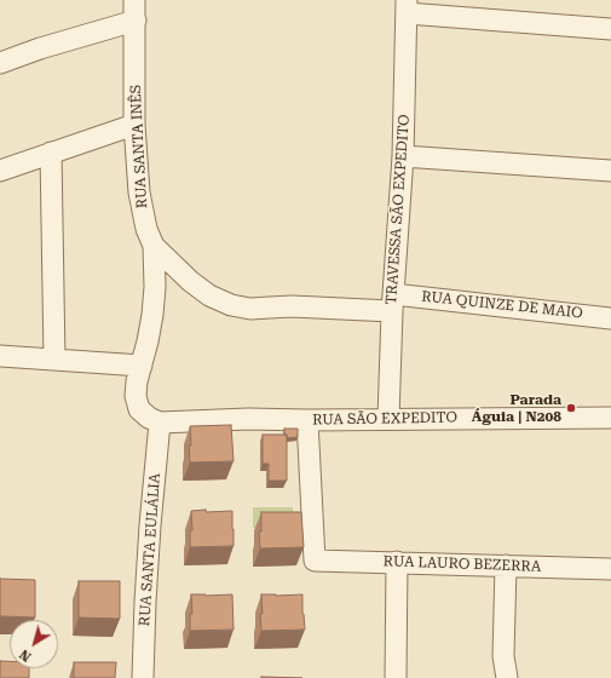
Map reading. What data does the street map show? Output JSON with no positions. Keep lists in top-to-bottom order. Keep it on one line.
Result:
{"streets":{"street":["RUA SANTA INÊS","TRAVESSA SÃO EXPEDITO","RUA QUINZE DE MAIO","RUA SÃO EXPEDITO","RUA SANTA EULÁLIA","RUA LAURO BEZERRA"]},"crossings":[["RUA SANTA INÊS","RUA QUINZE DE MAIO"],["RUA SANTA INÊS","RUA SÃO EXPEDITO"],["RUA SANTA INÊS","RUA SANTA EULÁLIA"],["TRAVESSA SÃO EXPEDITO","RUA QUINZE DE MAIO"],["TRAVESSA SÃO EXPEDITO","RUA SÃO EXPEDITO"],["RUA SÃO EXPEDITO","RUA SANTA EULÁLIA"],["RUA SÃO EXPEDITO","RUA LAURO BEZERRA"]],"places":["Parada Águia | N208"],"north":"bottom left"}
